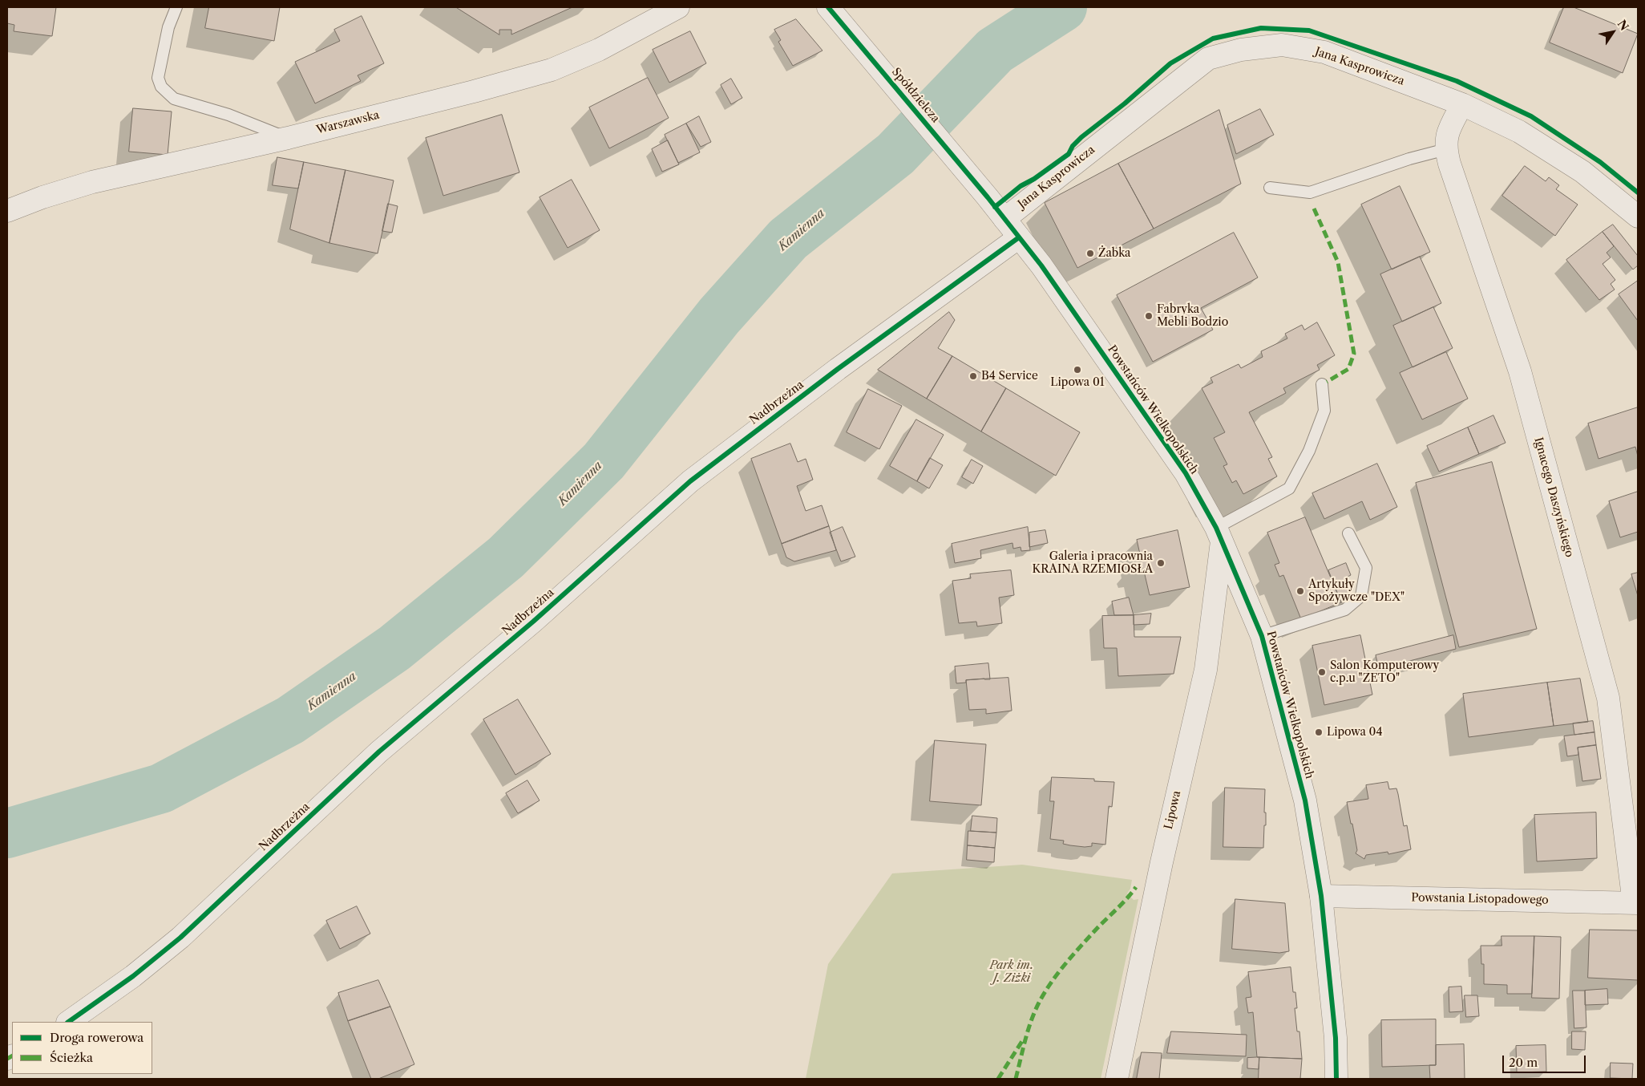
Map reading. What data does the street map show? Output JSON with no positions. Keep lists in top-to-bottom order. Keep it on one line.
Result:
{"streets":{"street":["Jana Kasprowicza","Spółdzielcza","Warszawska","Nadbrzeżna","Powstańców Wielkopolskich","Ignacego Daszyńskiego","Lipowa","Powstania Listopadowego"]},"crossings":[["Jana Kasprowicza","Powstańców Wielkopolskich"],["Jana Kasprowicza","Ignacego Daszyńskiego"],["Spółdzielcza","Powstańców Wielkopolskich"],["Nadbrzeżna","Powstańców Wielkopolskich"],["Powstańców Wielkopolskich","Lipowa"],["Powstańców Wielkopolskich","Powstania Listopadowego"],["Ignacego Daszyńskiego","Powstania Listopadowego"]],"water":["Kamienna"],"parks":["Park im. J. Ziżki"],"places":["Żabka","Fabryka Mebli Bodzio","Lipowa 01","B4 Service","Galeria i pracownia KRAINA RZEMIOSŁA","Artykuły Spożywcze \"DEX\"","Salon Komputerowy c.p.u \"ZETO\"","Lipowa 04"],"legend":["Droga rowerowa","Ścieżka"],"scale_bar":"20 m","north":"top right"}
